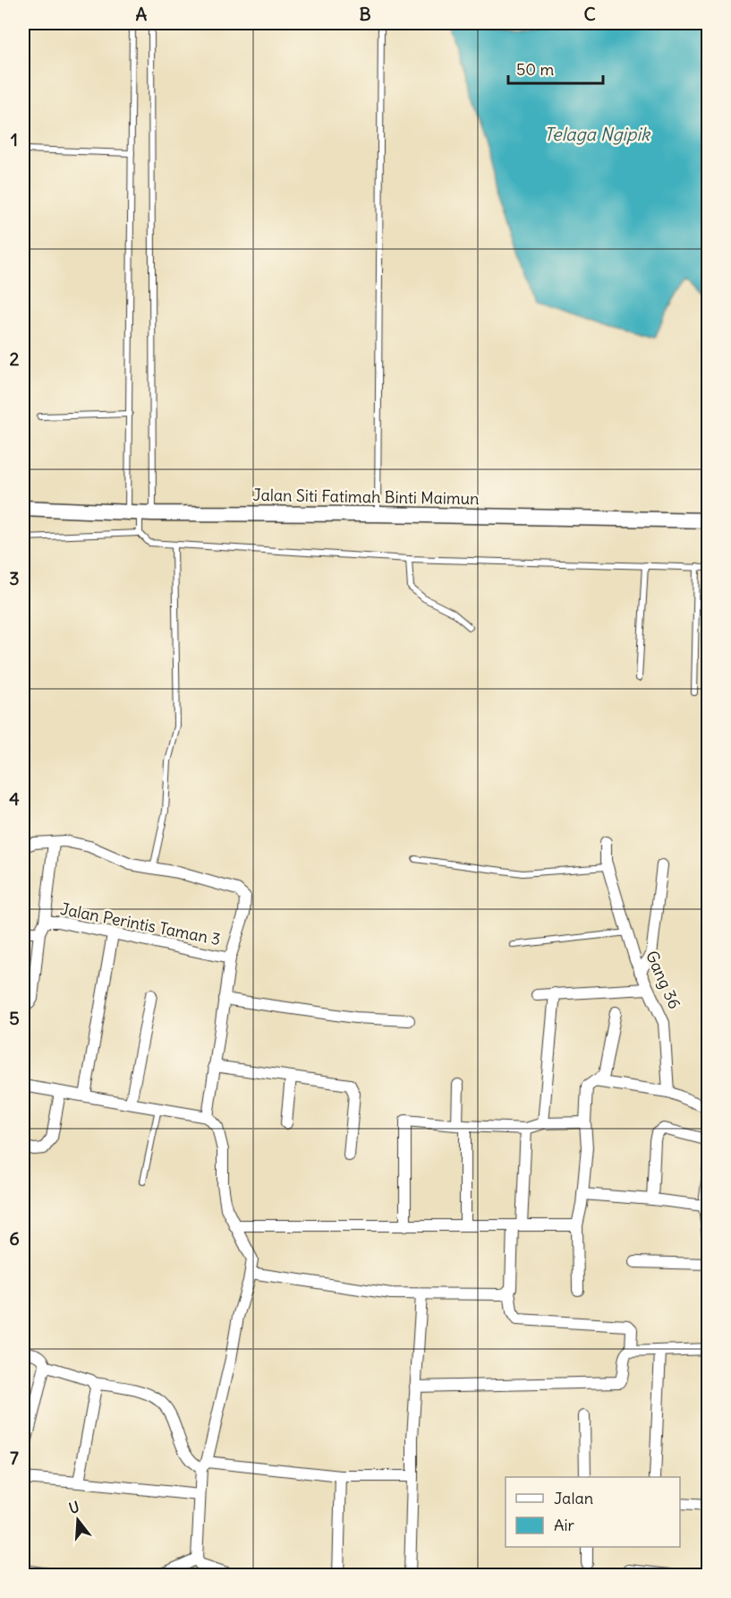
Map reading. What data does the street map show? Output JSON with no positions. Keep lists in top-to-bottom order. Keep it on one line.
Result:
{"streets":{"street":["Jalan Siti Fatimah Binti Maimun","Jalan Perintis Taman 3","Gang 36"]},"water":["Telaga Ngipik"],"legend":["Jalan","Air"],"scale_bar":"50 m","north":"top","grid":{"columns":["A","B","C"],"rows":["1","2","3","4","5","6","7"]}}
